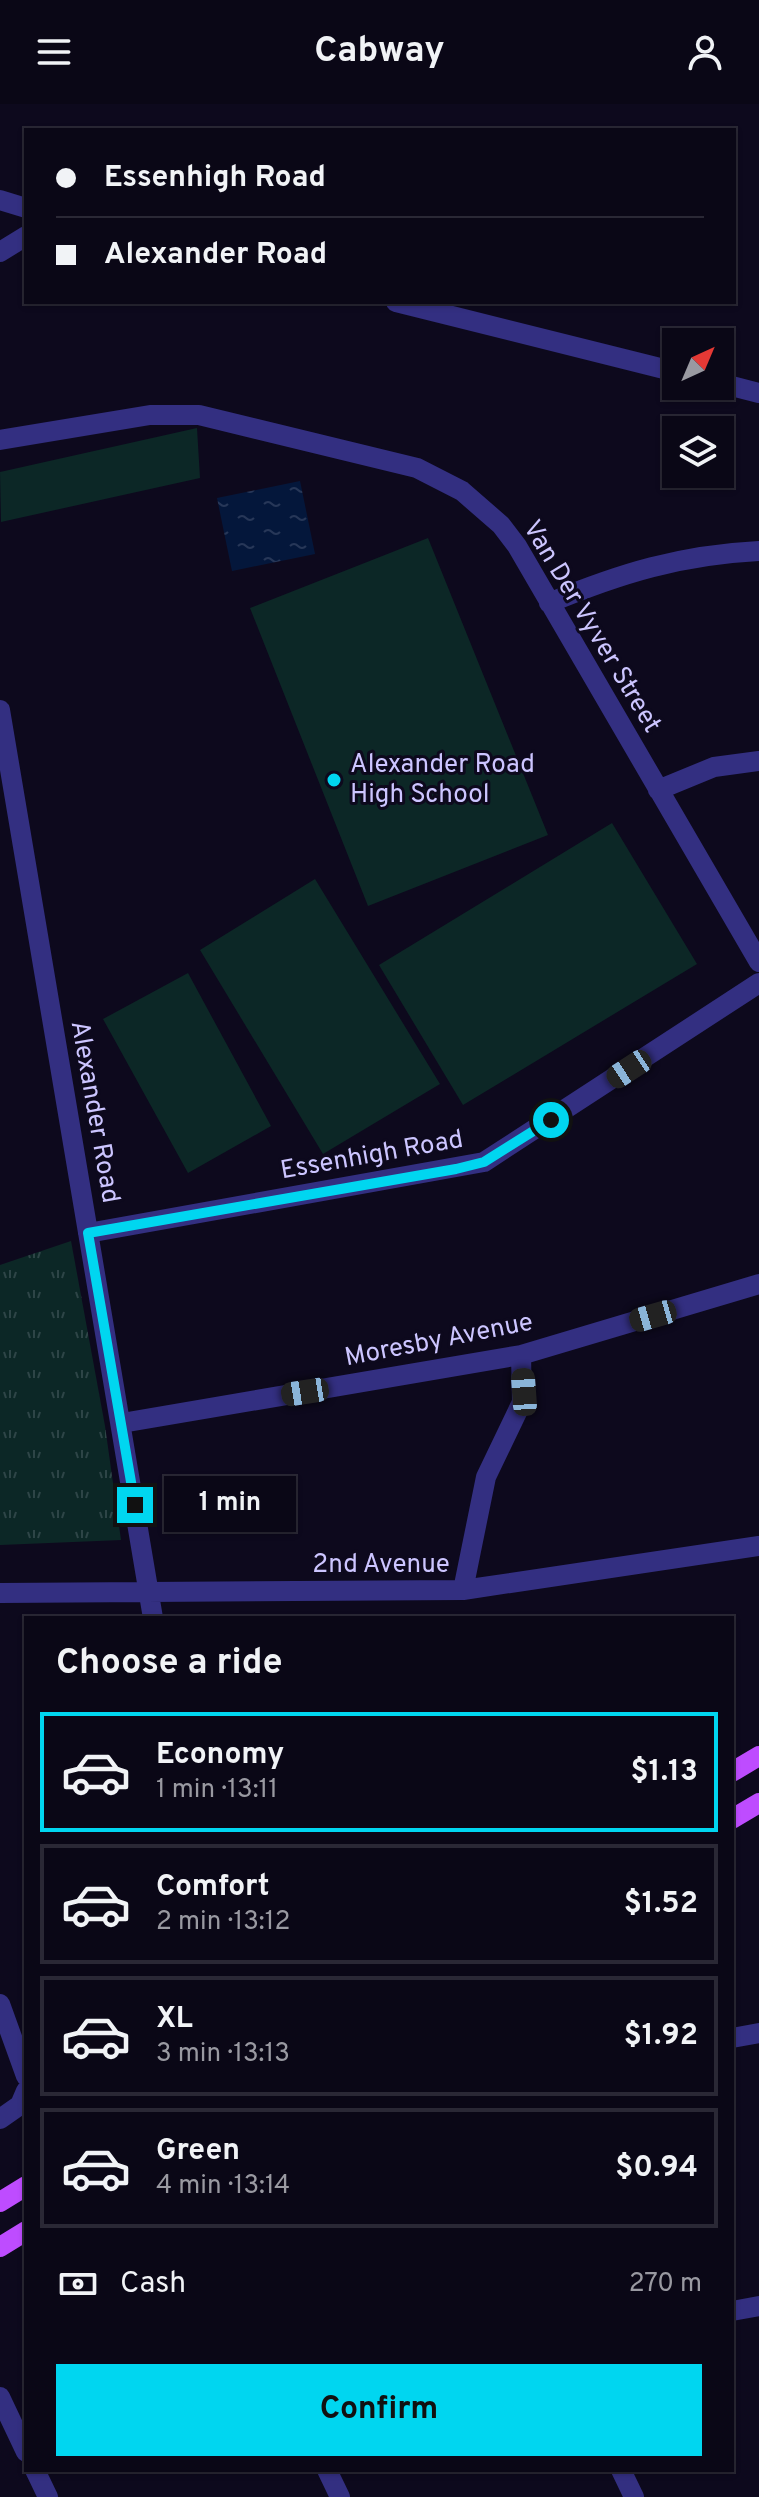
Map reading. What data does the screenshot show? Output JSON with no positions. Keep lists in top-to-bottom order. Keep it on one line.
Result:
{"streets":{"street":["Van Der Vyver Street","Alexander Road","Essenhigh Road","Moresby Avenue","2nd Avenue"]},"crossings":[["Alexander Road","Essenhigh Road"],["Alexander Road","Moresby Avenue"],["Alexander Road","2nd Avenue"]],"places":["Alexander Road High School"],"north":"top right","page":{"header":"Cabway","banner":["Essenhigh Road","Alexander Road"],"bubble":"1 min","heading":"Choose a ride","list":[{"name":"Economy","note":"1 min · 13:11","value":"$1.13"},{"name":"Comfort","note":"2 min · 13:12","value":"$1.52"},{"name":"XL","note":"3 min · 13:13","value":"$1.92"},{"name":"Green","note":"4 min · 13:14","value":"$0.94"}],"pay":["Cash","270 m"],"buttons":"Confirm"}}
